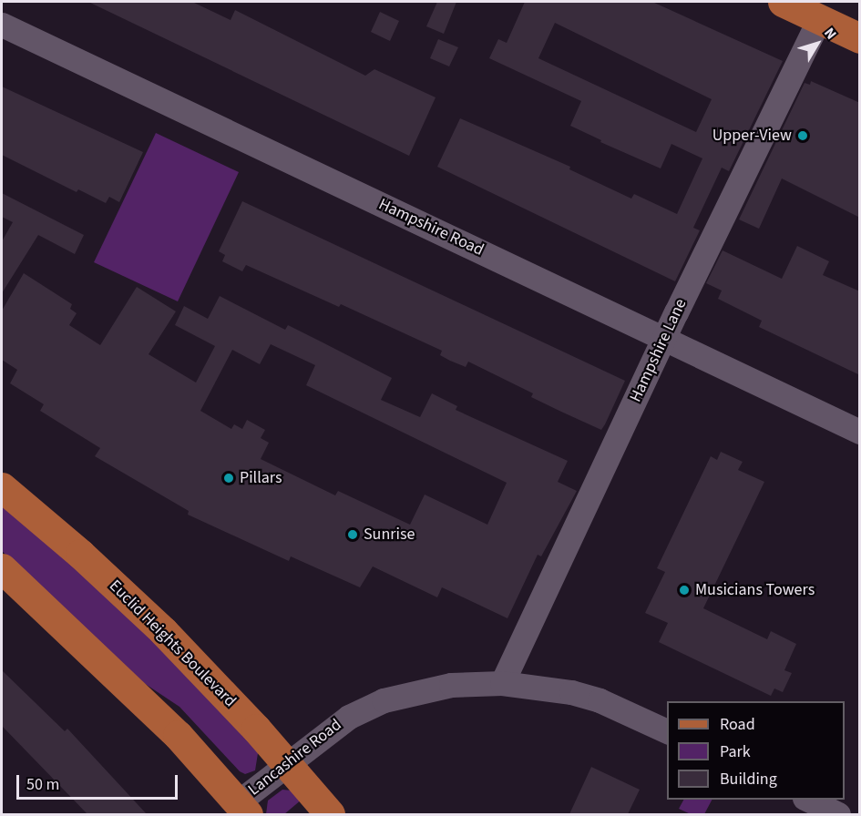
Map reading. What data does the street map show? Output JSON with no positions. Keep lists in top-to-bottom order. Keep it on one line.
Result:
{"streets":{"main road":["Euclid Heights Boulevard"],"street":["Hampshire Road","Hampshire Lane","Lancashire Road"]},"crossings":[["Hampshire Road","Hampshire Lane"],["Hampshire Lane","Lancashire Road"],["Euclid Heights Boulevard","Lancashire Road"]],"places":["Upper-View","Pillars","Sunrise","Musicians Towers"],"legend":["Road","Park","Building"],"scale_bar":"50 m","north":"top right"}
